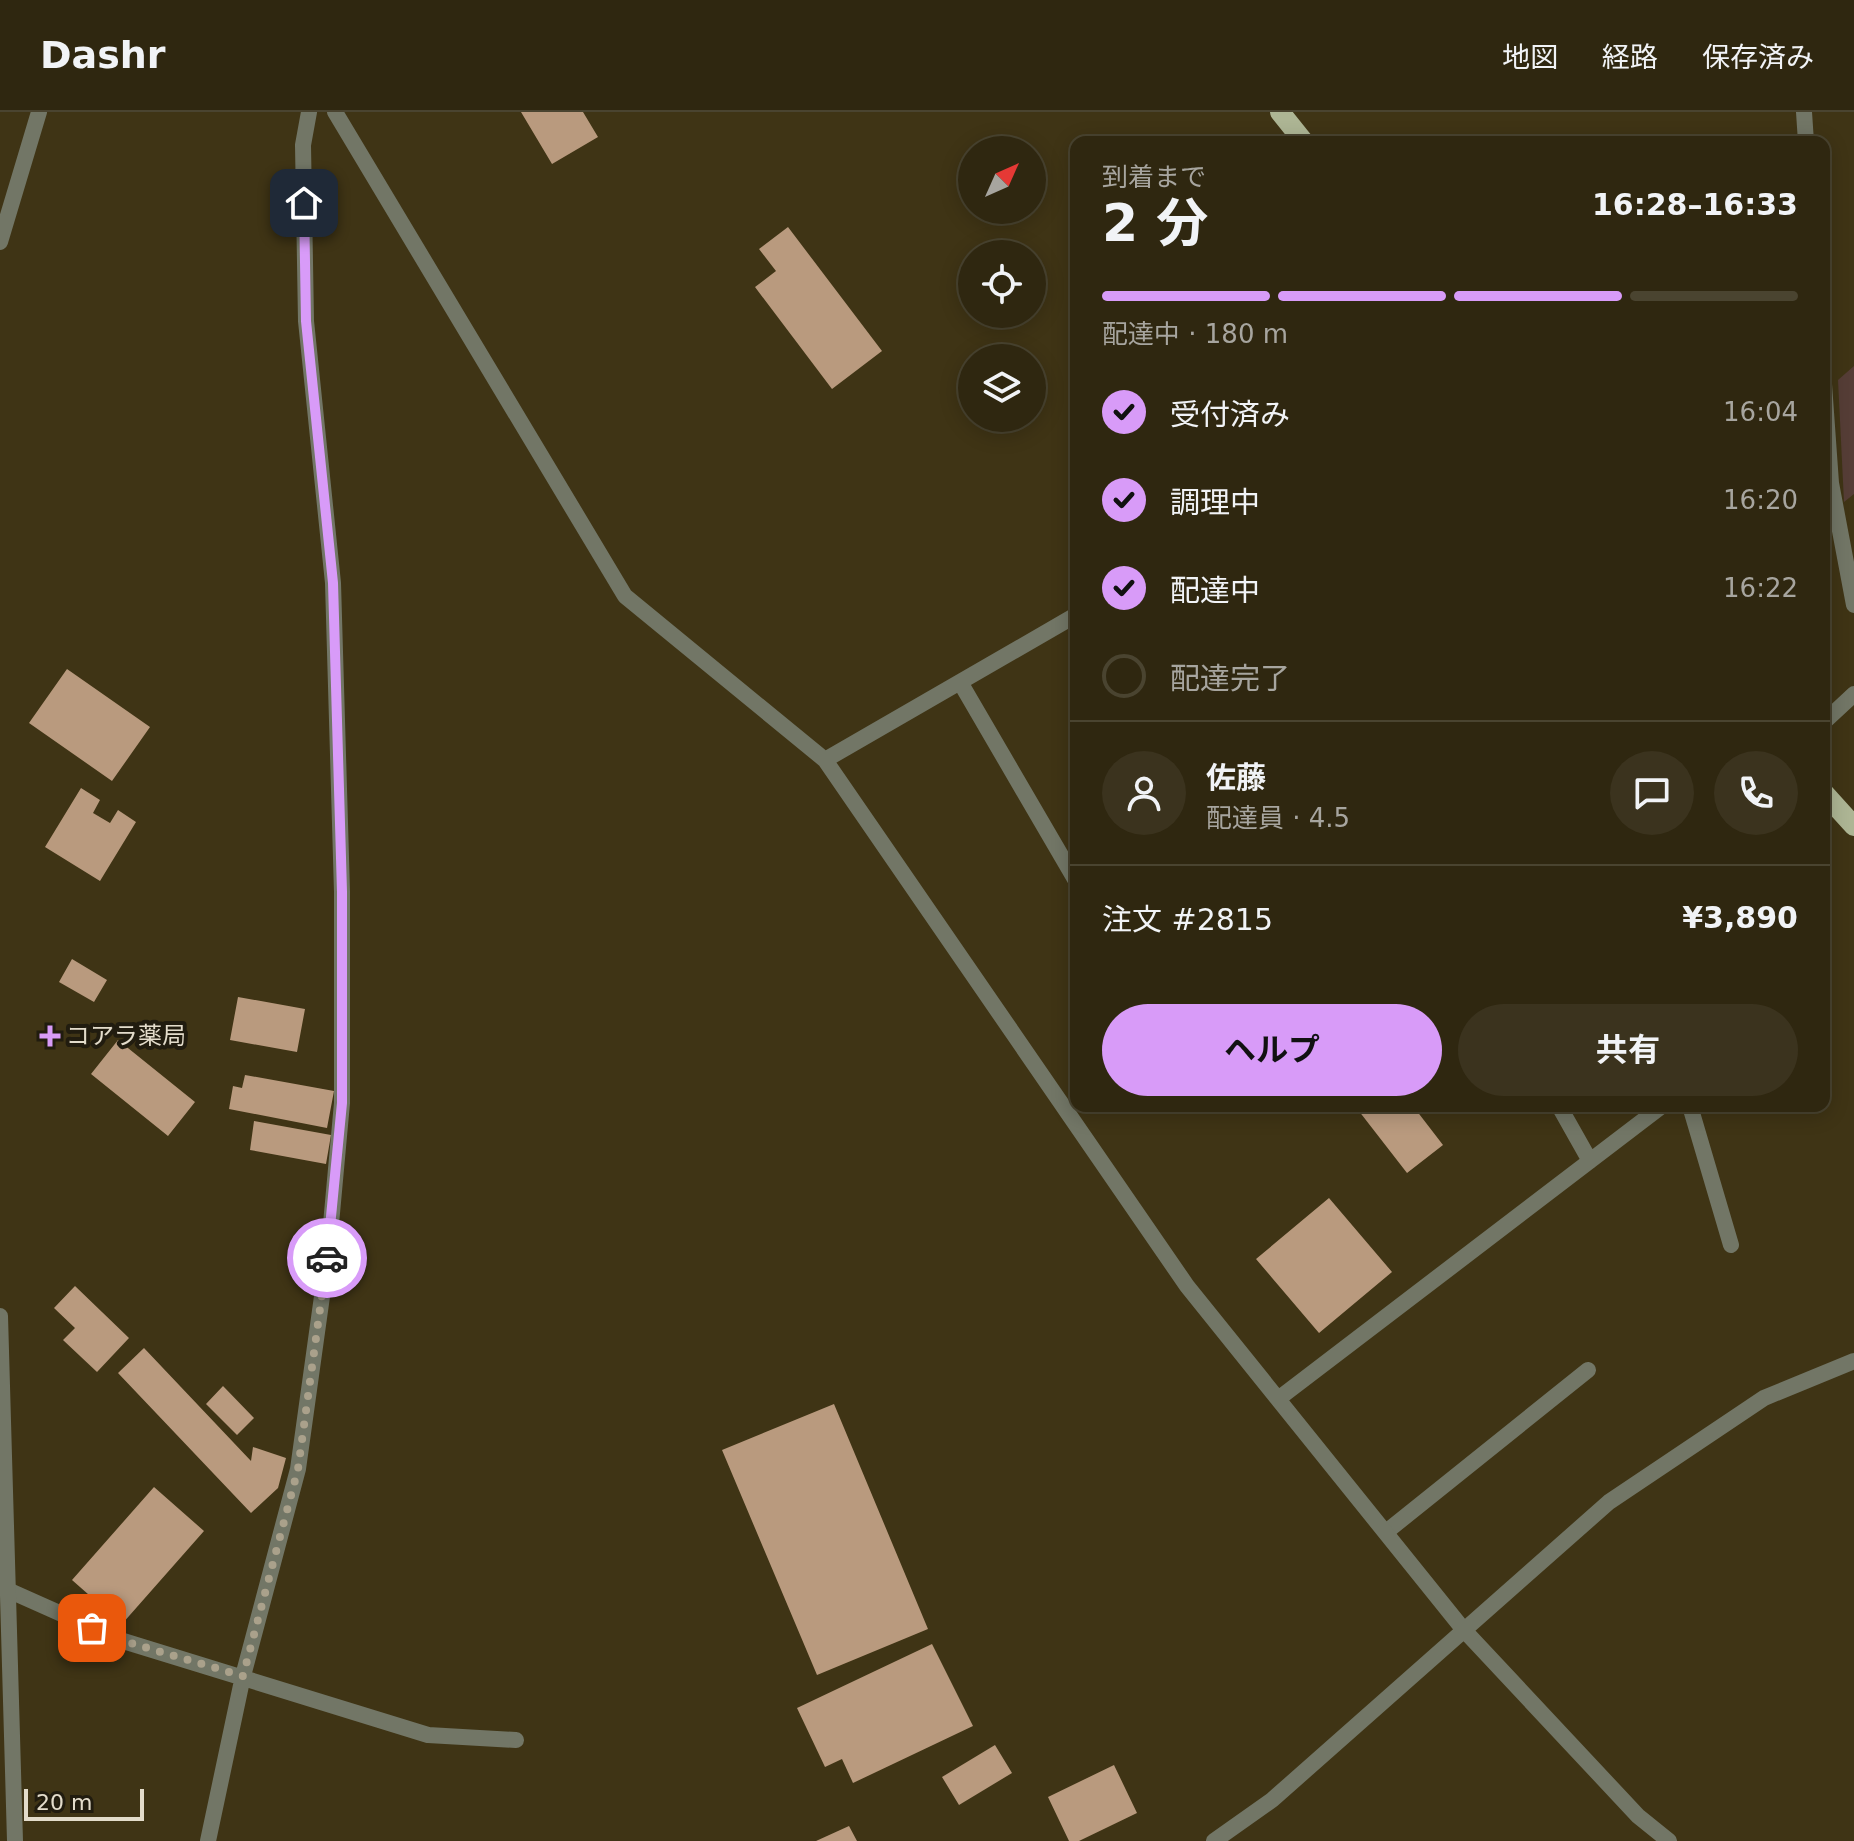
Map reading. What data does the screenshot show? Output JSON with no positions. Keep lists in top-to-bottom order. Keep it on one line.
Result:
{"places":{"health":["コアラ薬局"]},"scale_bar":"20 m","north":"top right","page":{"header":"Dashr","nav":["地図","経路","保存済み"],"heading":["2 分","到着まで","16:28–16:33"],"panel":["佐藤","配達員 · 4.5","注文 #2815","¥3,890"],"bar":"配達中 · 180 m","list":[["受付済み","16:04"],["調理中","16:20"],["配達中","16:22"],"配達完了"],"buttons":["ヘルプ","共有"],"scale":"20 m"}}
